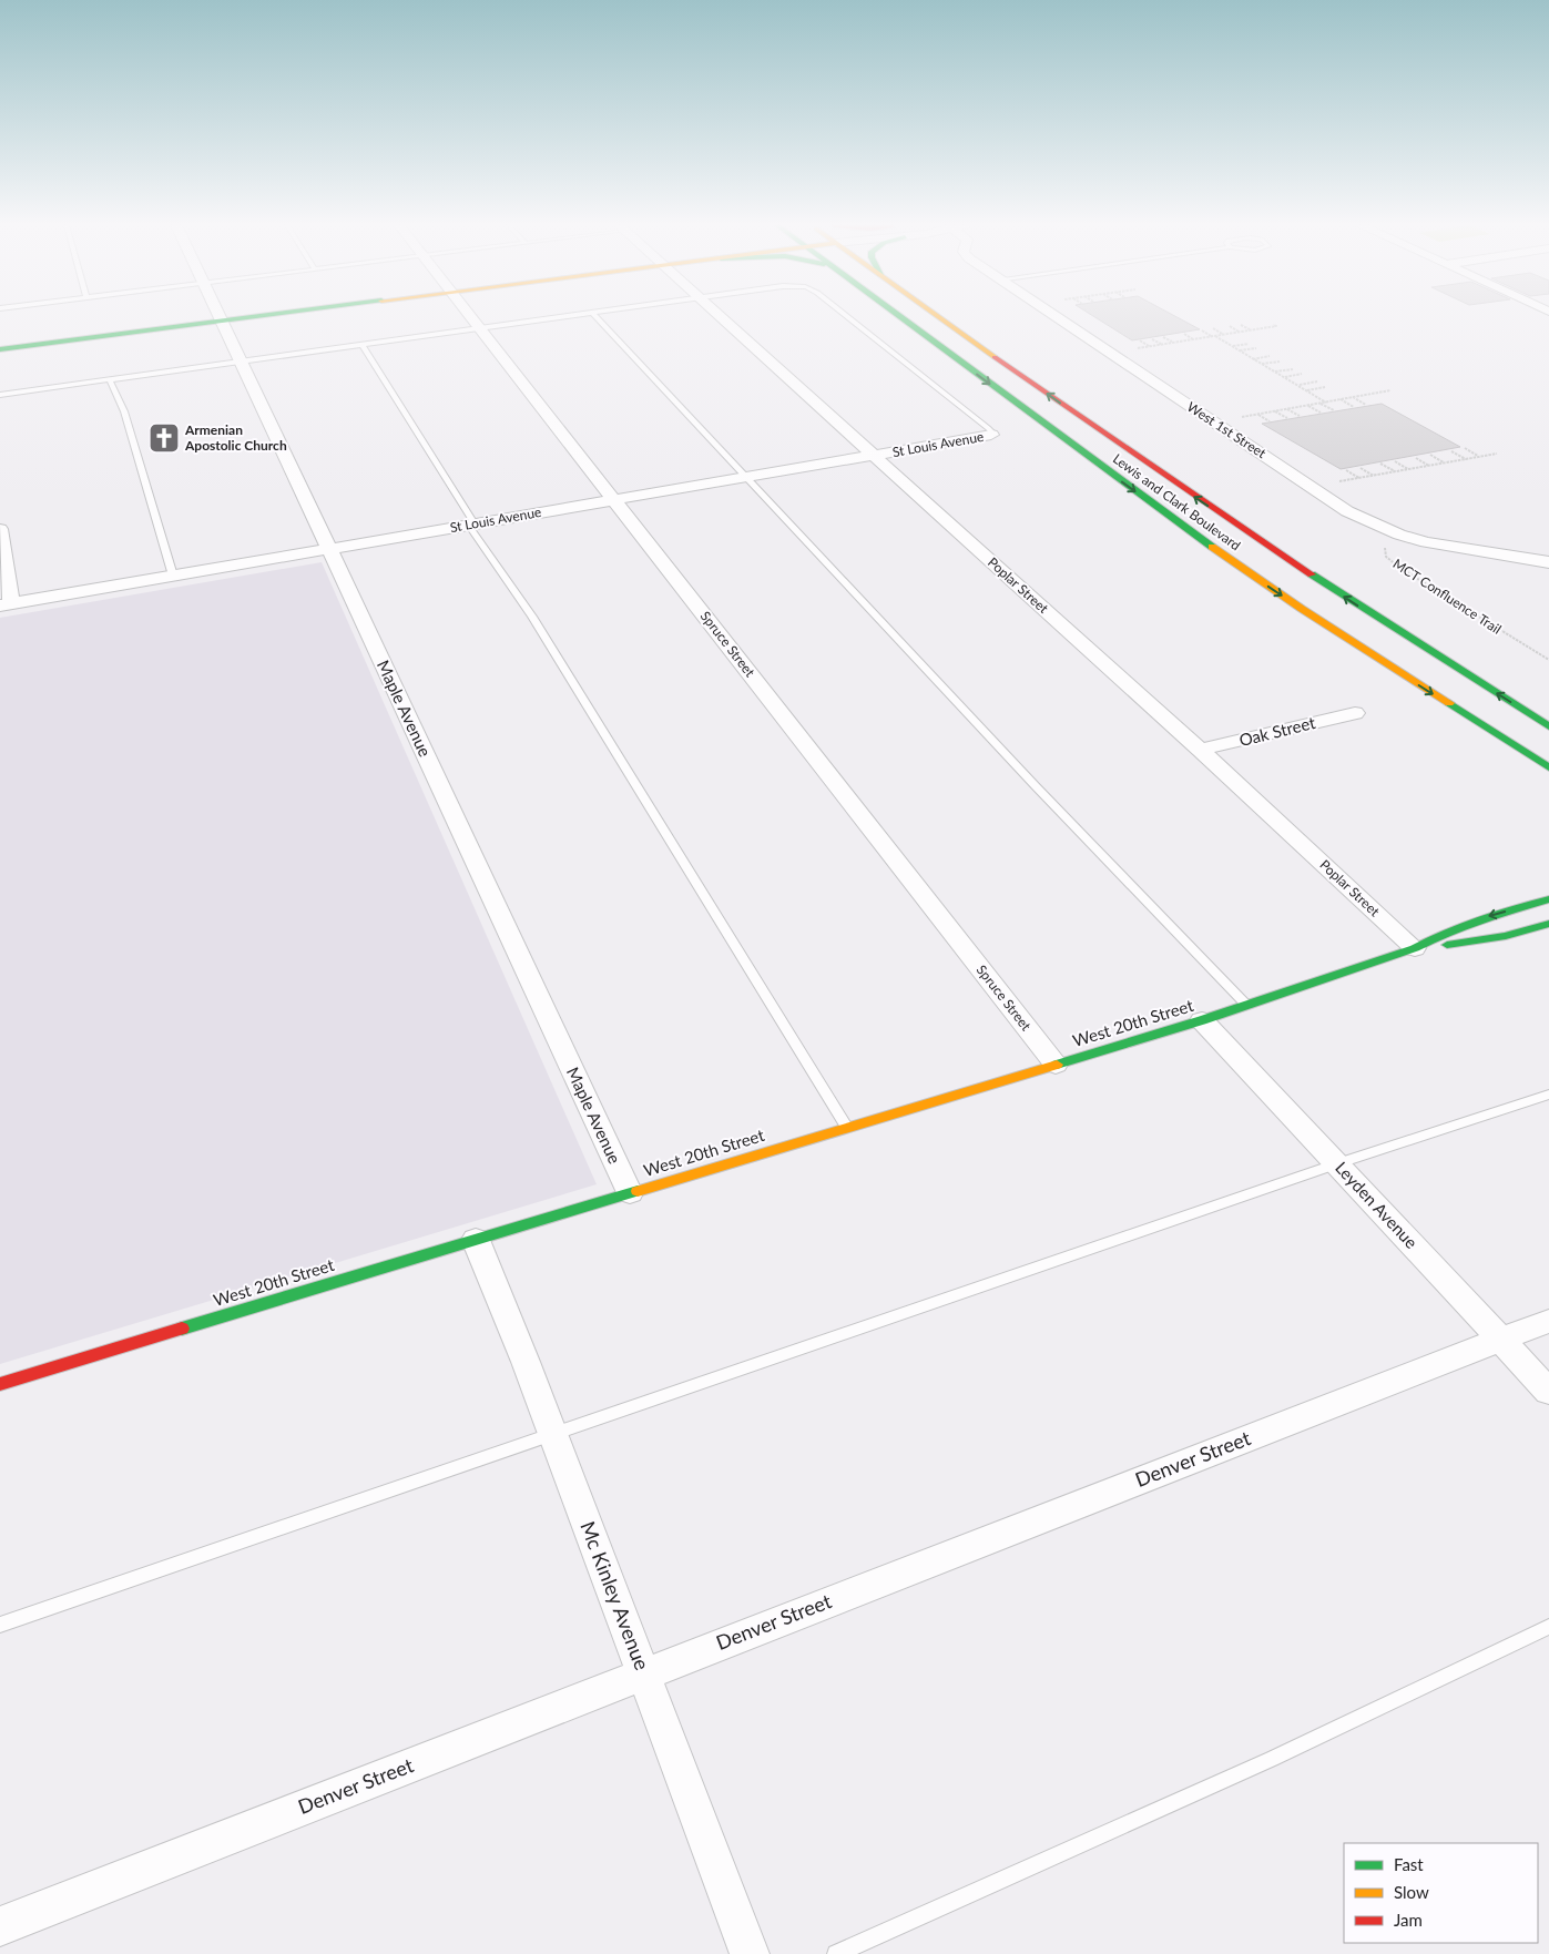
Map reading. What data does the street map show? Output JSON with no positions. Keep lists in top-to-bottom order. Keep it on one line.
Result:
{"streets":{"main road":["Lewis and Clark Boulevard","West 20th Street"],"street":["West 1st Street","St Louis Avenue","Poplar Street","Spruce Street","Maple Avenue","Oak Street","Leyden Avenue","Denver Street","Mc Kinley Avenue"],"path":["MCT Confluence Trail"]},"crossings":[["West 1st Street","MCT Confluence Trail"],["St Louis Avenue","Poplar Street"],["St Louis Avenue","Spruce Street"],["St Louis Avenue","Maple Avenue"],["Poplar Street","Oak Street"],["Poplar Street","West 20th Street"],["Spruce Street","West 20th Street"],["Maple Avenue","West 20th Street"],["West 20th Street","Leyden Avenue"],["West 20th Street","Mc Kinley Avenue"],["Leyden Avenue","Denver Street"],["Denver Street","Mc Kinley Avenue"]],"places":{"church":["Armenian Apostolic Church"]},"legend":["Fast","Slow","Jam"]}
